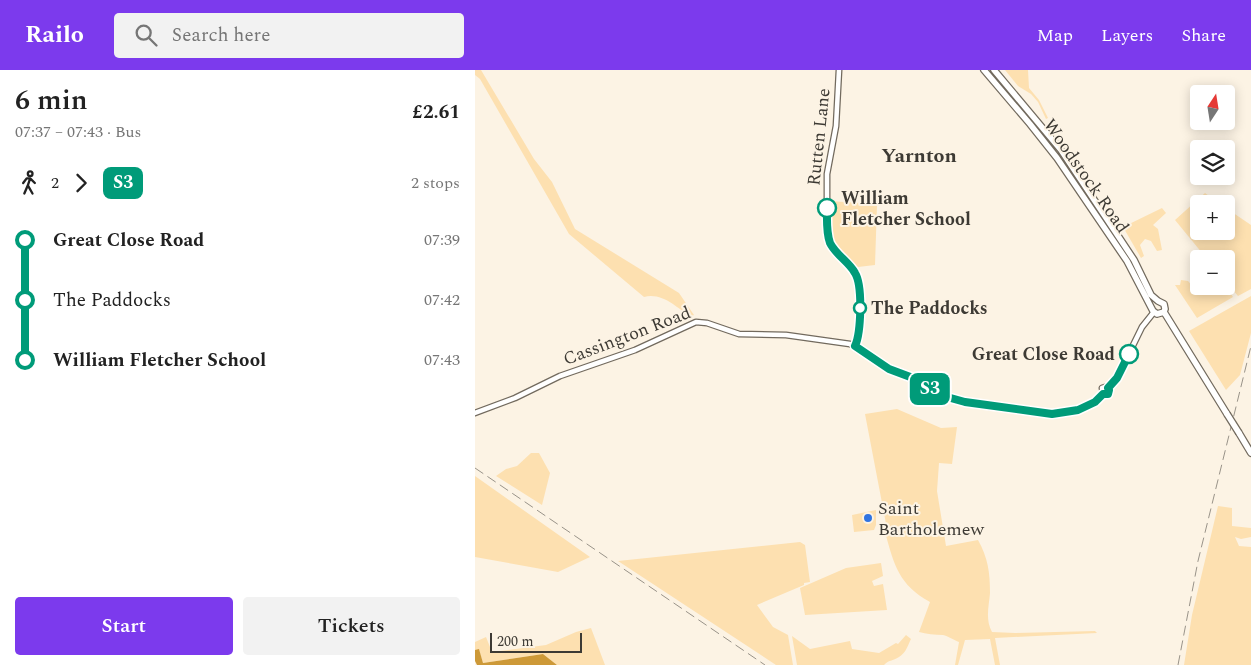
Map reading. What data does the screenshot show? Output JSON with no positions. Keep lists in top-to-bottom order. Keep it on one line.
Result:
{"streets":{"highway":["Woodstock Road"],"street":["Rutten Lane","Cassington Road"]},"crossings":[["Rutten Lane","Cassington Road"],["Woodstock Road","Cassington Road"]],"districts":["Yarnton"],"places":["William Fletcher School","The Paddocks","Great Close Road","Saint Bartholemew"],"lines":["bus line S3"],"scale_bar":"200 m","north":"top","page":{"header":"Railo","search":"Search here","nav":["Map","Layers","Share"],"heading":["6 min","07:37 – 07:43 · Bus","£2.61"],"on_map":"S3","map_buttons":["+","−"],"legs":["2","S3","2 stops"],"list":[{"name":"Great Close Road","value":"07:39"},{"name":"The Paddocks","value":"07:42"},{"name":"William Fletcher School","value":"07:43"}],"buttons":["Start","Tickets"],"scale":"200 m"}}
